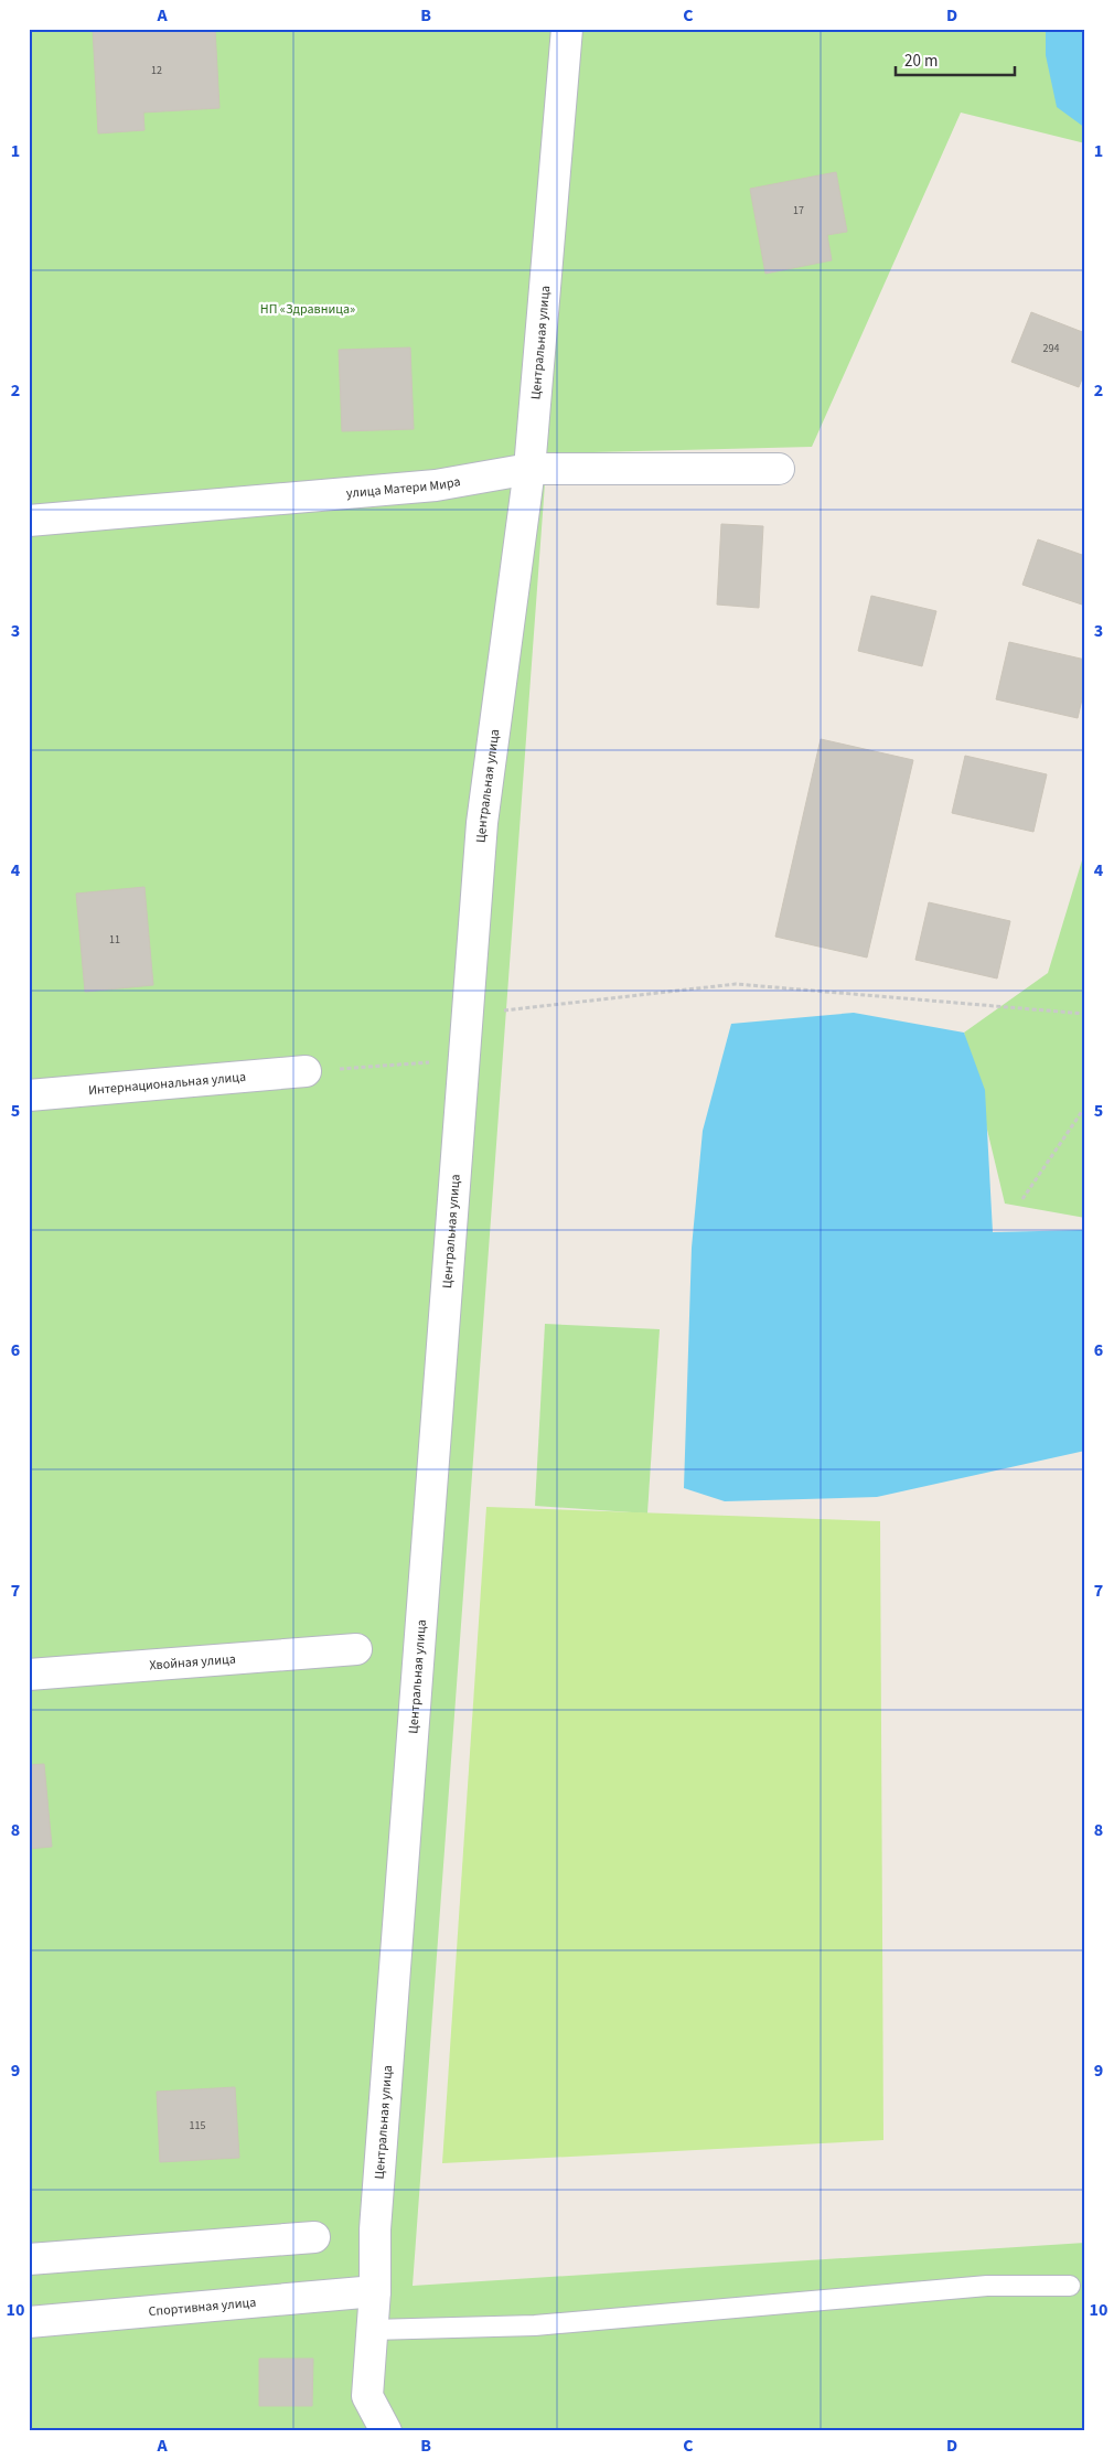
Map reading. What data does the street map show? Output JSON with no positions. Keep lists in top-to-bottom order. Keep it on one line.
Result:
{"streets":{"street":["Центральная улица","улица Матери Мира","Интернациональная улица","Хвойная улица","Спортивная улица"]},"crossings":[["Центральная улица","улица Матери Мира"],["Центральная улица","Спортивная улица"]],"parks":["НП «Здравница»"],"house_numbers":["12","17","294","11","115"],"scale_bar":"20 m","grid":{"columns":["A","B","C","D"],"rows":["1","2","3","4","5","6","7","8","9","10"]}}
